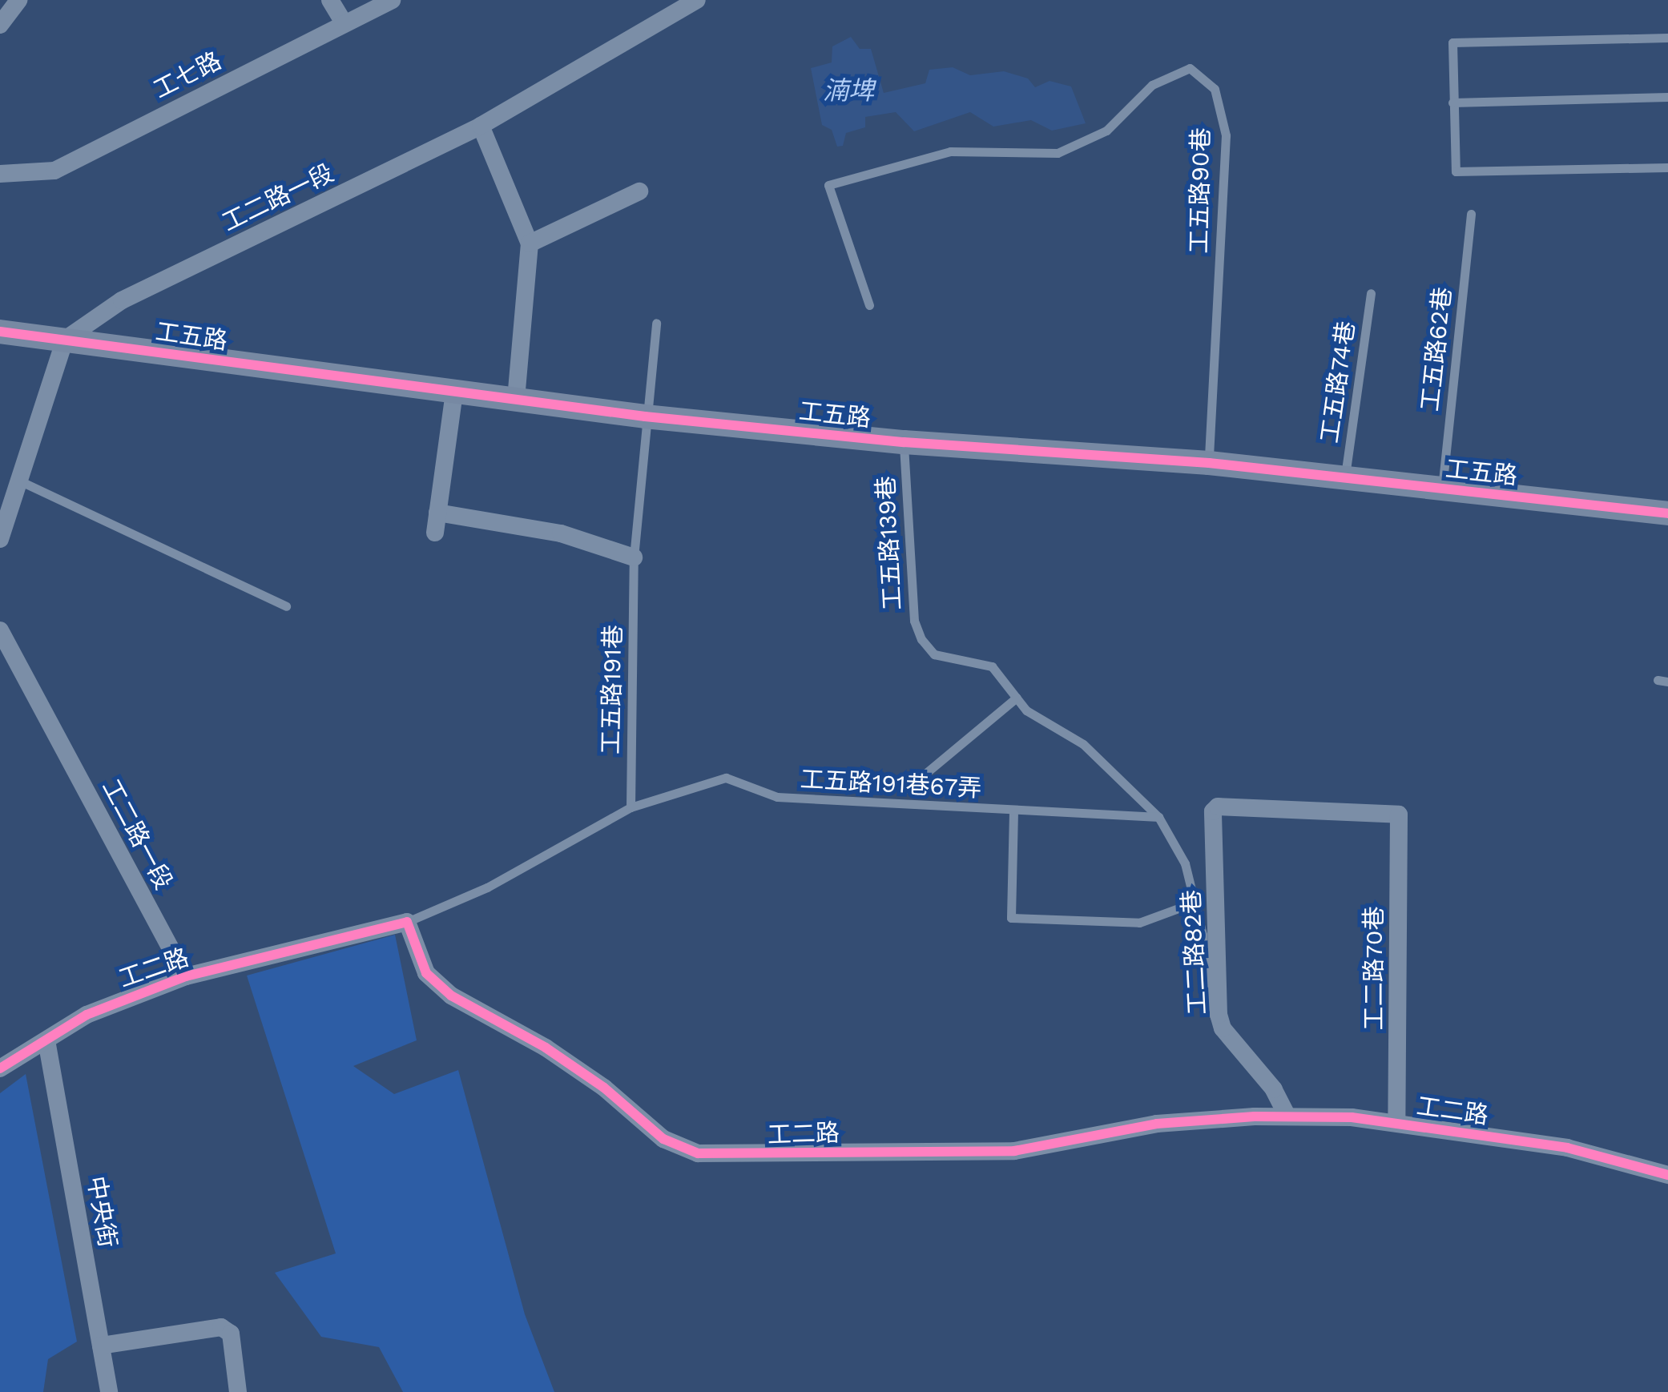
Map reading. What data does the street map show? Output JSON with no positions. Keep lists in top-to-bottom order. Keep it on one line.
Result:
{"streets":{"street":["工七路","工二路一段","工五路","工二路82巷","工二路","工二路70巷","中央街"],"lane":["工五路90巷","工五路62巷","工五路74巷","工五路139巷","工五路191巷","工五路191巷67弄"]},"crossings":[["工五路90巷","工五路"],["工二路一段","工五路"],["工二路一段","工二路"],["工五路","工五路62巷"],["工五路","工五路74巷"],["工五路","工五路139巷"],["工五路","工五路191巷"],["工五路139巷","工五路191巷67弄"],["工五路139巷","工二路82巷"],["工五路191巷","工五路191巷67弄"],["工二路82巷","工二路"],["工二路82巷","工二路70巷"],["工二路","工二路70巷"],["工二路","中央街"]],"water":["湳埤"]}
